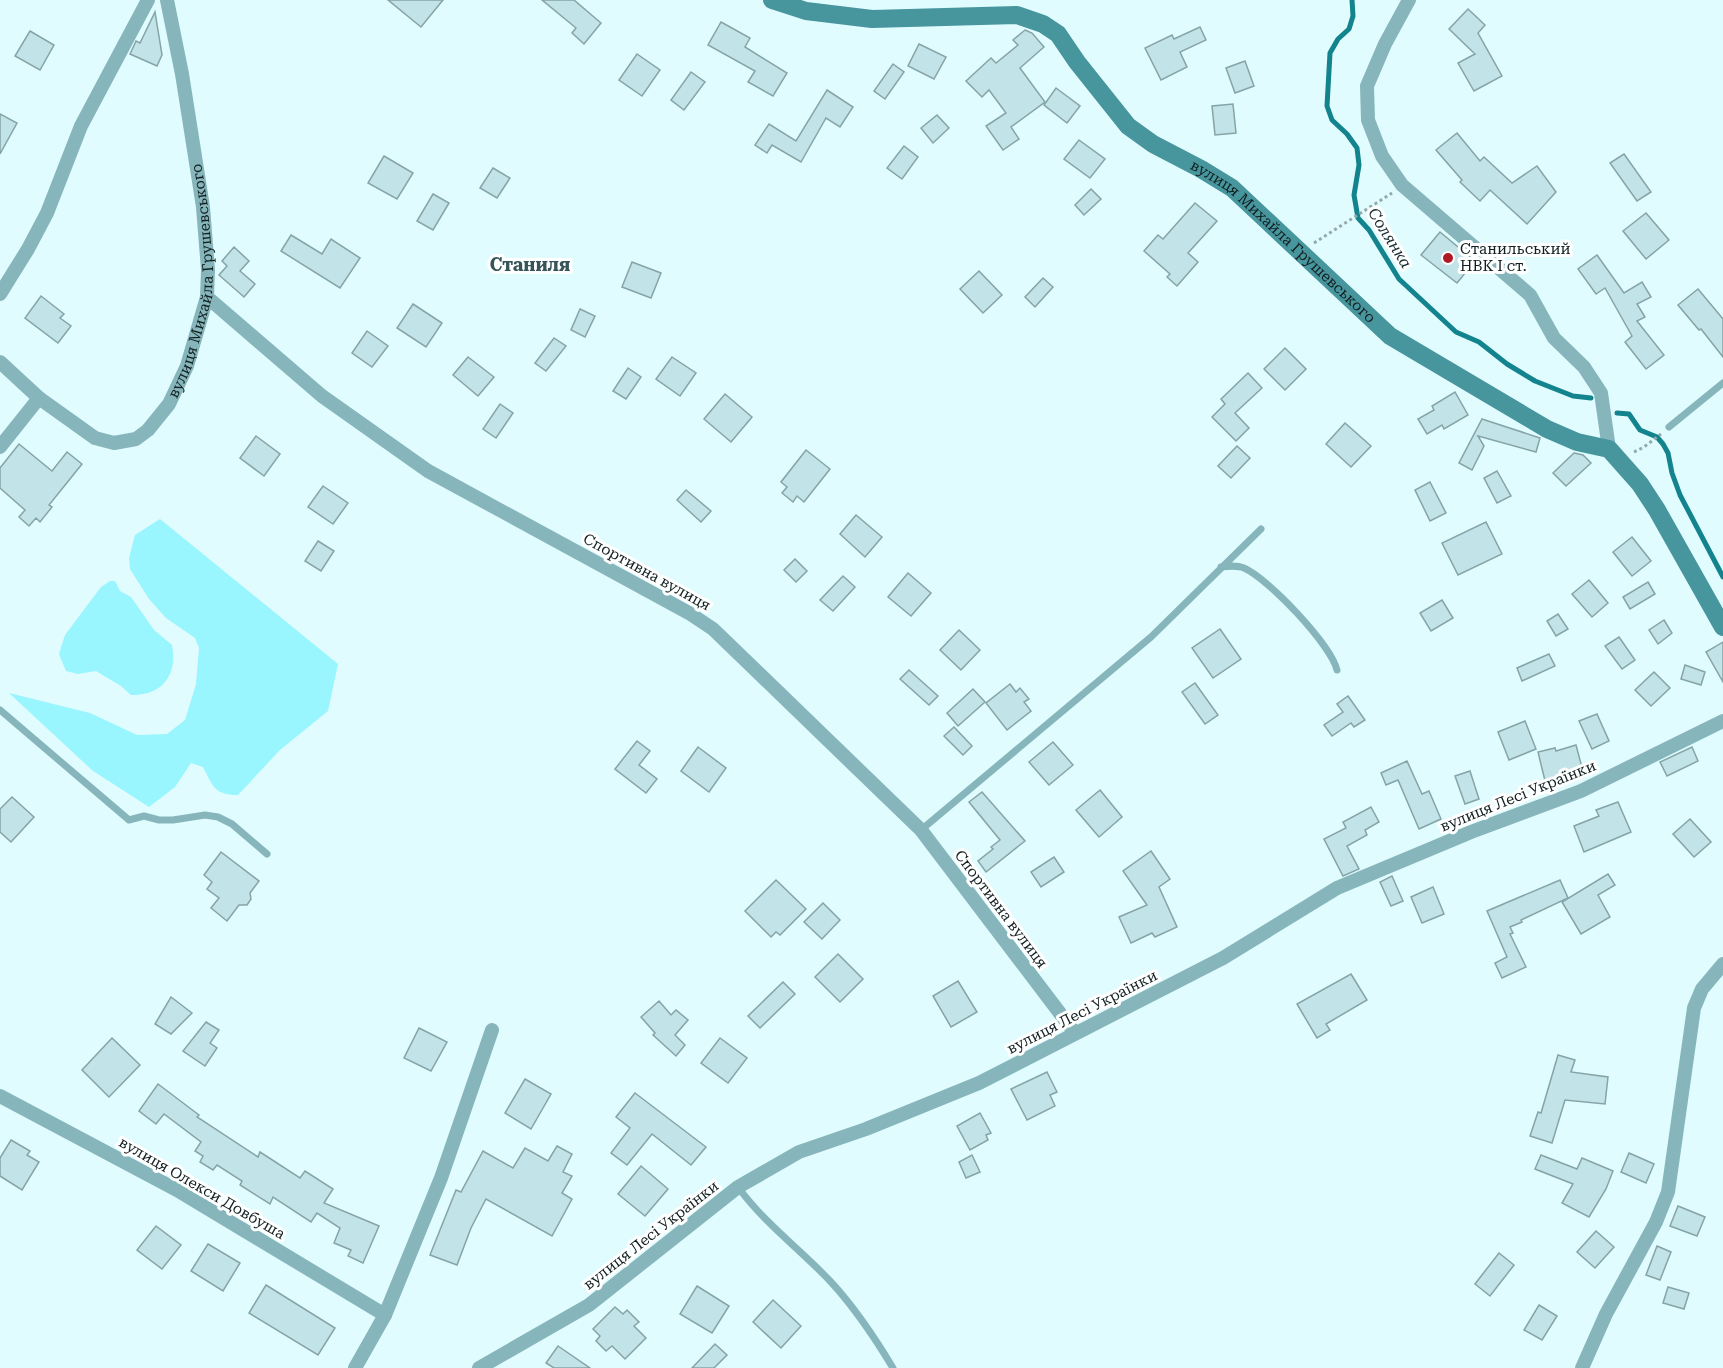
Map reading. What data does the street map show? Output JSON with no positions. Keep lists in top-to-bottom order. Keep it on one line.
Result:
{"streets":{"street":["вулиця Михайла Грушевського","Спортивна вулиця","вулиця Лесі Українки","вулиця Олекси Довбуша"]},"crossings":[["вулиця Михайла Грушевського","Спортивна вулиця"],["Спортивна вулиця","вулиця Лесі Українки"]],"districts":["Станиля"],"water":["Солянка"],"places":["Станильський НВК І ст."]}
